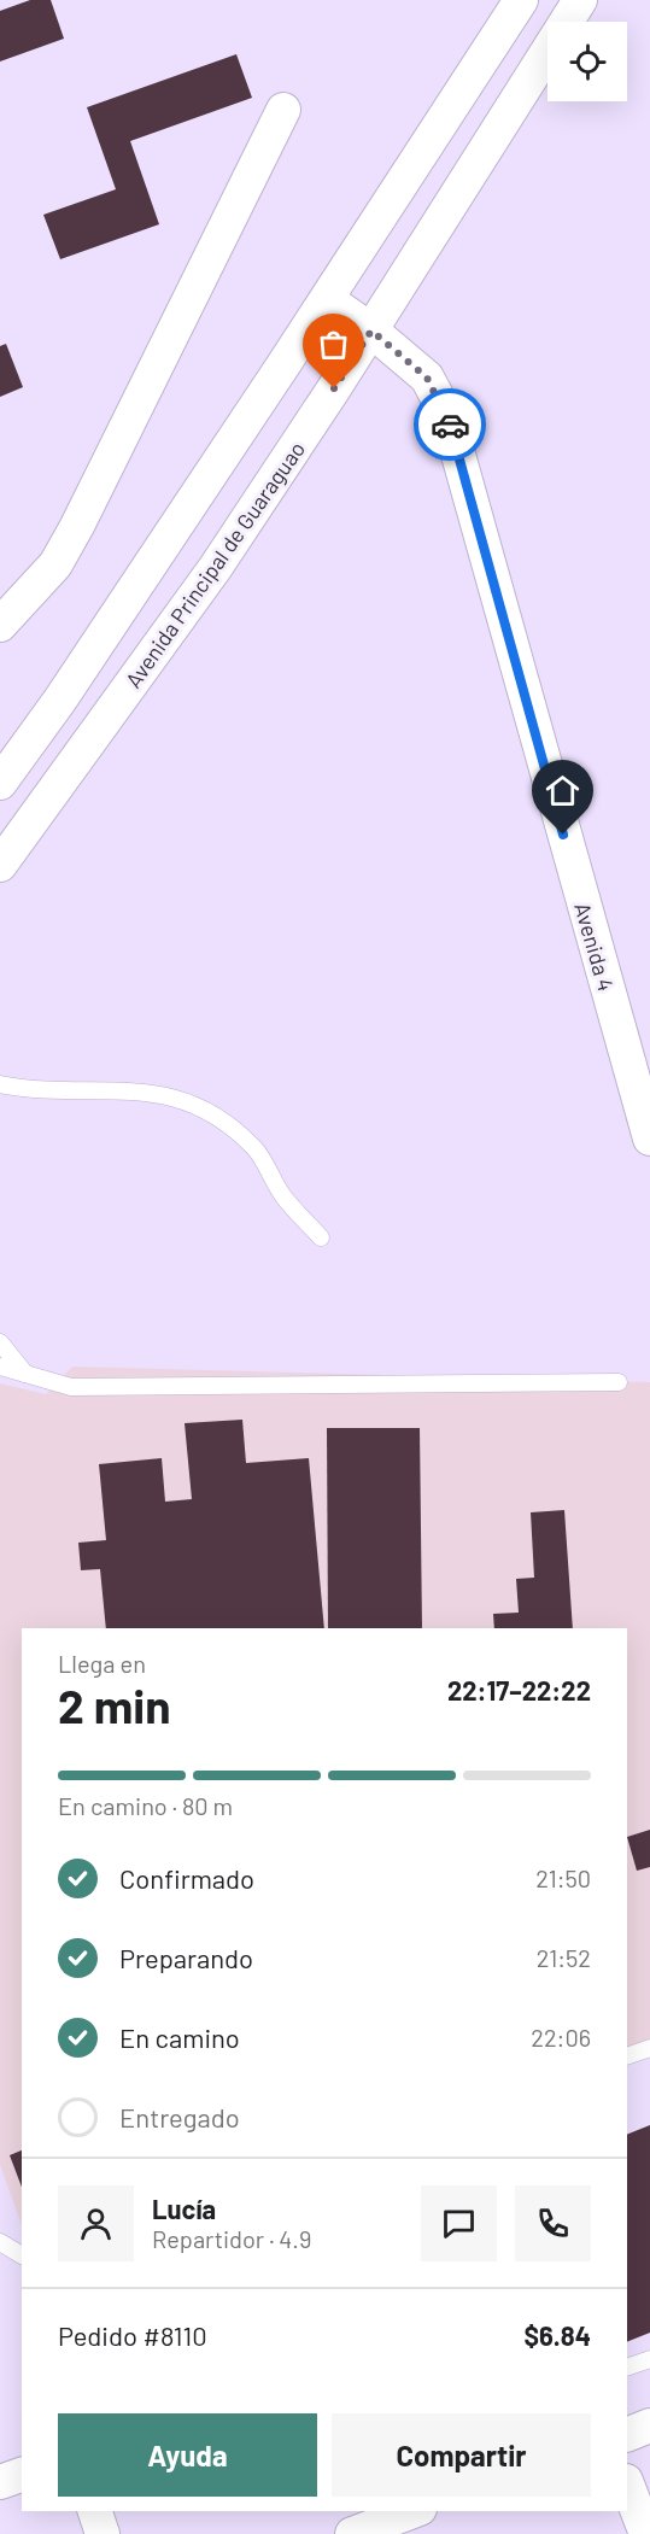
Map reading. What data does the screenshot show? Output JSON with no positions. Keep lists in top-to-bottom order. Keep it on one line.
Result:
{"streets":{"street":["Avenida Principal de Guaraguao","Avenida 4"]},"crossings":[["Avenida Principal de Guaraguao","Avenida 4"]],"page":{"heading":["2 min","Llega en","22:17–22:22"],"panel":["Lucía","Repartidor · 4.9","Pedido #8110","$6.84"],"bar":"En camino · 80 m","list":[["Confirmado","21:50"],["Preparando","21:52"],["En camino","22:06"],"Entregado"],"buttons":["Ayuda","Compartir"]}}
